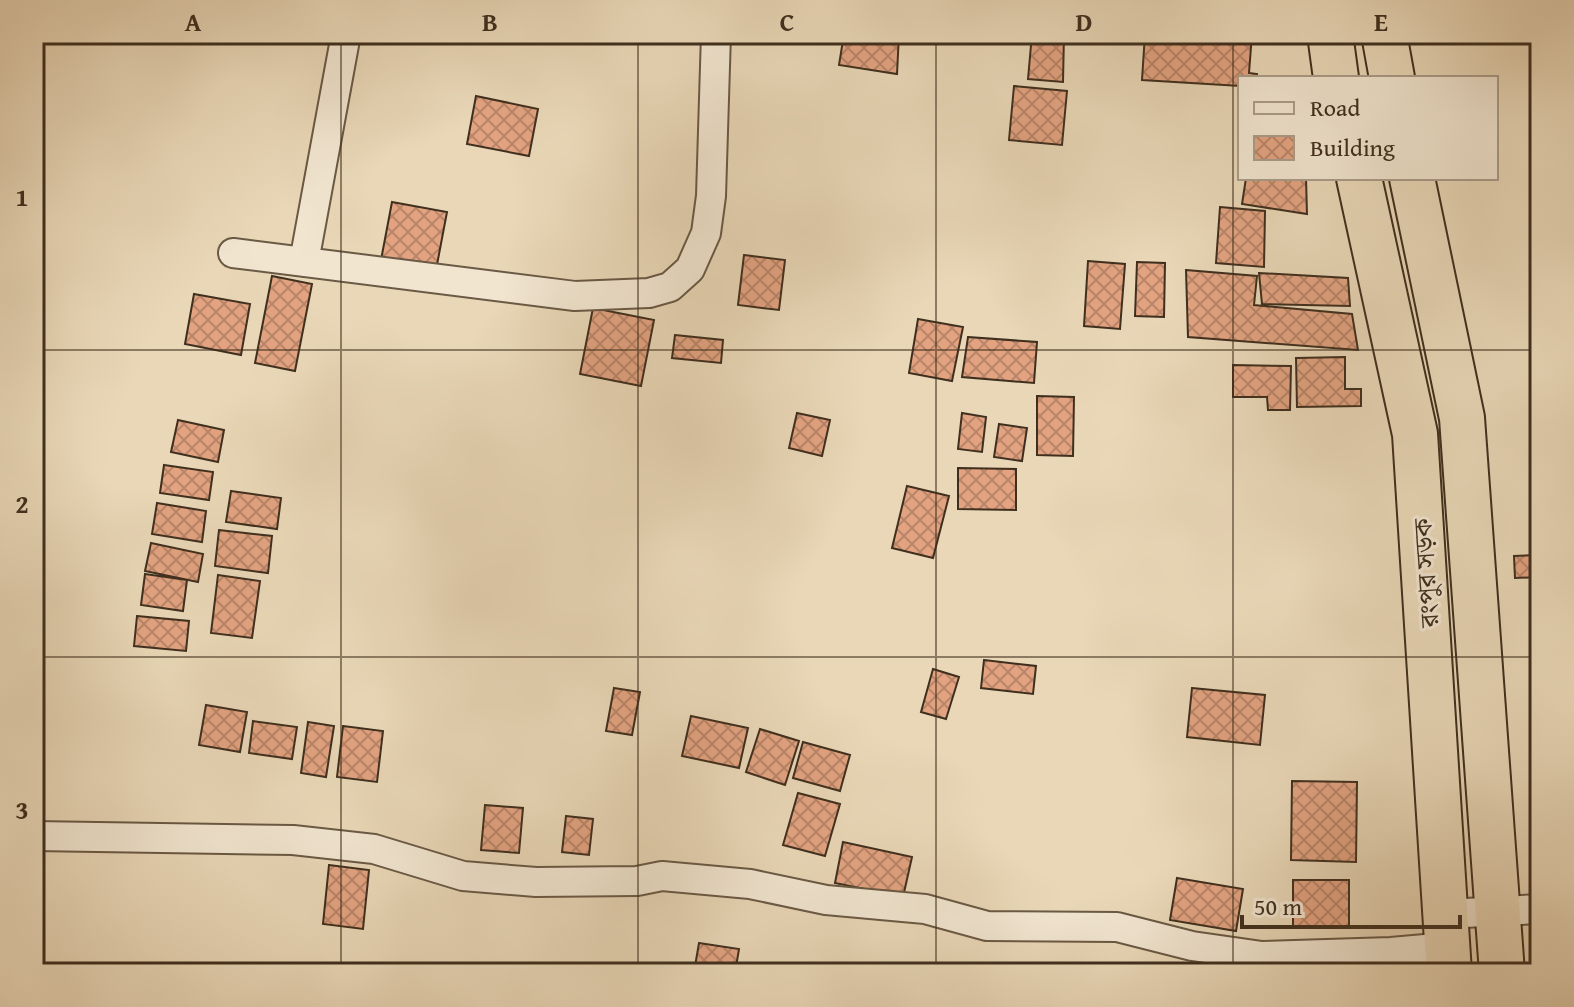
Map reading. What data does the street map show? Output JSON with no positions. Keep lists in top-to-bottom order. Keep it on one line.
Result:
{"streets":{"highway":["রংপুর সড়ক"]},"legend":["Road","Building"],"scale_bar":"50 m","grid":{"columns":["A","B","C","D","E"],"rows":["1","2","3"]}}
